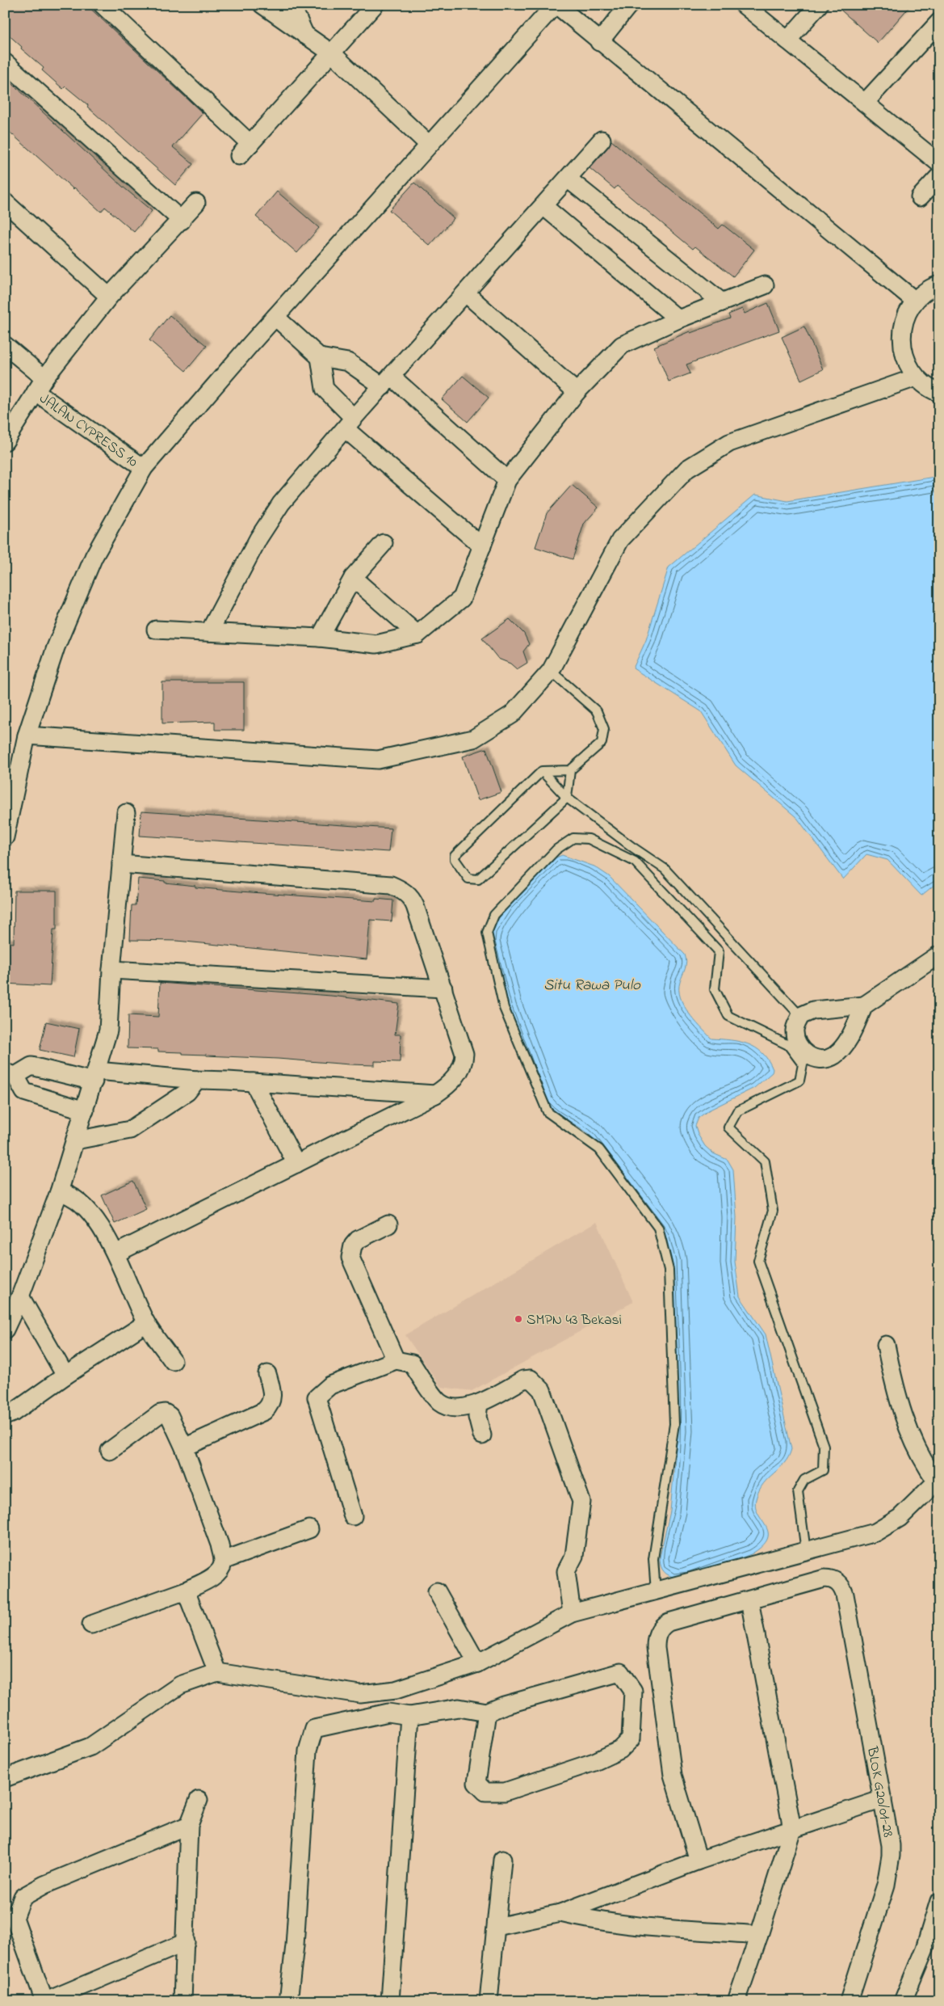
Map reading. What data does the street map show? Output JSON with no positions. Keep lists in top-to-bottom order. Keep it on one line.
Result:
{"streets":{"street":["JALAN CYPRESS 10","BLOK G20/01-28"]},"water":["Situ Rawa Pulo"],"places":["SMPN 43 Bekasi"]}
